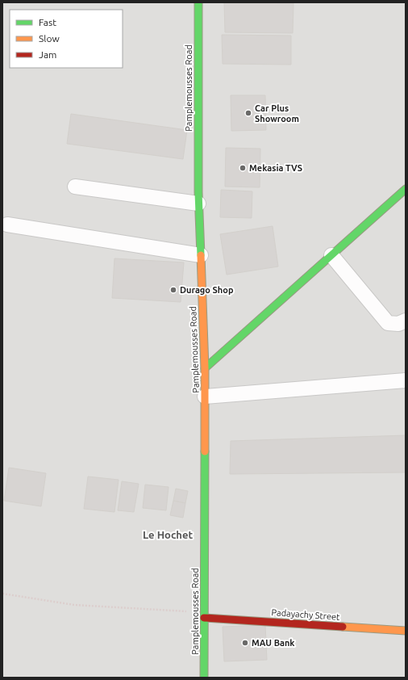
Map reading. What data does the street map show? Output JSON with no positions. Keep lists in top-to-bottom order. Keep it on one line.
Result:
{"streets":{"main road":["Pamplemousses Road","Padayachy Street"]},"crossings":[["Pamplemousses Road","Padayachy Street"]],"districts":["Le Hochet"],"places":["Car Plus Showroom","Mekasia TVS","Durago Shop","MAU Bank"],"legend":["Fast","Slow","Jam"]}
